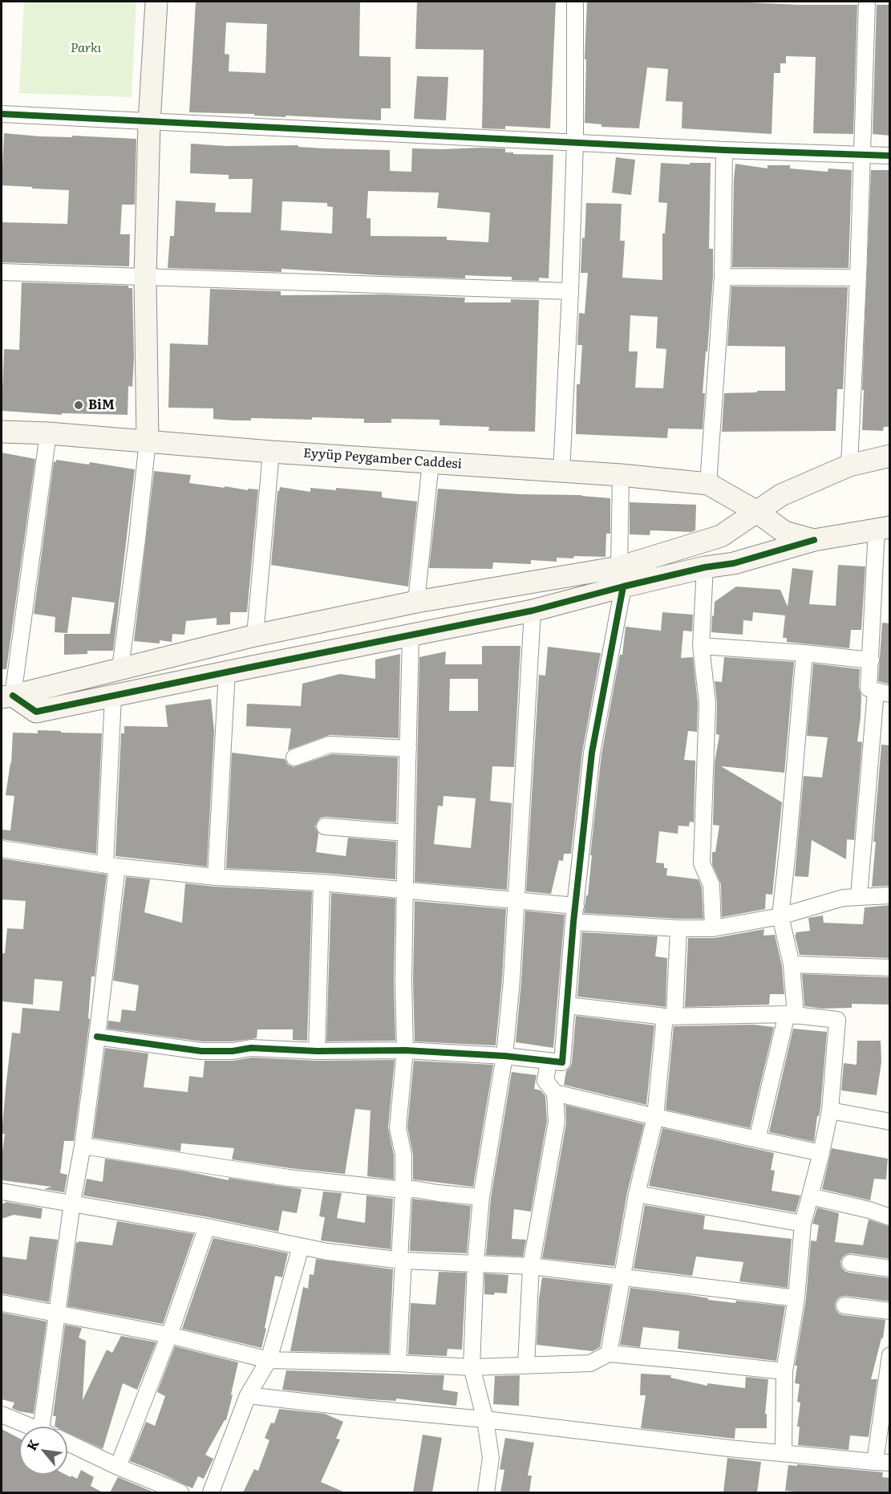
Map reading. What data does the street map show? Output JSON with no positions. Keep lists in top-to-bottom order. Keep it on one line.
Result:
{"streets":{"street":["Eyyüp Peygamber Caddesi"]},"parks":["Parkı"],"places":["BiM"],"north":"top left"}
